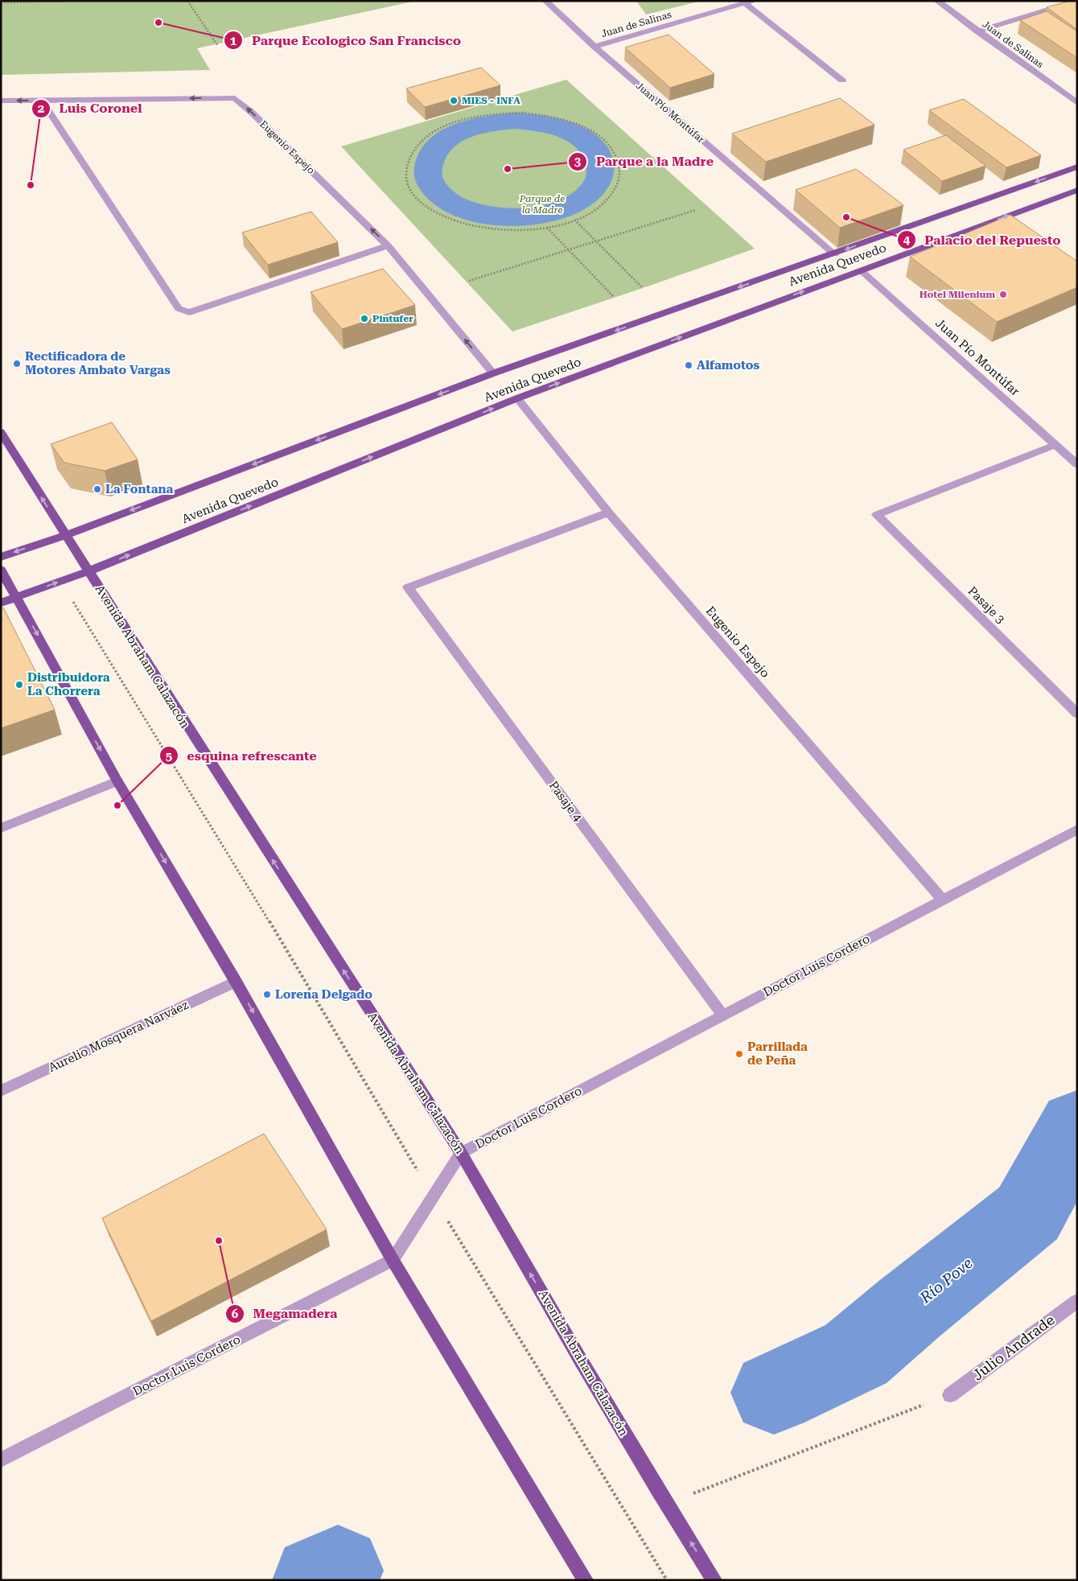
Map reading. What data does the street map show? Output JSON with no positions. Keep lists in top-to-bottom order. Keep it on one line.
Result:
{"streets":{"main road":["Avenida Quevedo","Avenida Abraham Calazacón"],"street":["Juan de Salinas","Juan Pío Montúfar","Eugenio Espejo","Pasaje 3","Pasaje 4","Doctor Luis Cordero","Aurelio Mosquera Narváez","Julio Andrade"]},"crossings":[["Juan de Salinas","Juan Pío Montúfar"],["Juan Pío Montúfar","Avenida Quevedo"],["Juan Pío Montúfar","Pasaje 3"],["Eugenio Espejo","Avenida Quevedo"],["Eugenio Espejo","Pasaje 4"],["Eugenio Espejo","Doctor Luis Cordero"],["Avenida Quevedo","Avenida Abraham Calazacón"],["Avenida Abraham Calazacón","Doctor Luis Cordero"],["Pasaje 4","Doctor Luis Cordero"]],"one_way":["Eugenio Espejo"],"water":["Río Pove"],"parks":["Parque de la Madre"],"places":["Parque Ecologico San Francisco","MIES - INFA","Parque a la Madre","Luis Coronel","Palacio del Repuesto","Hotel Milenium","Pintufer","Rectificadora de Motores Ambato Vargas","Alfamotos","La Fontana","Distribuidora La Chorrera","esquina refrescante","Lorena Delgado","Parrillada de Peña","Megamadera"]}
